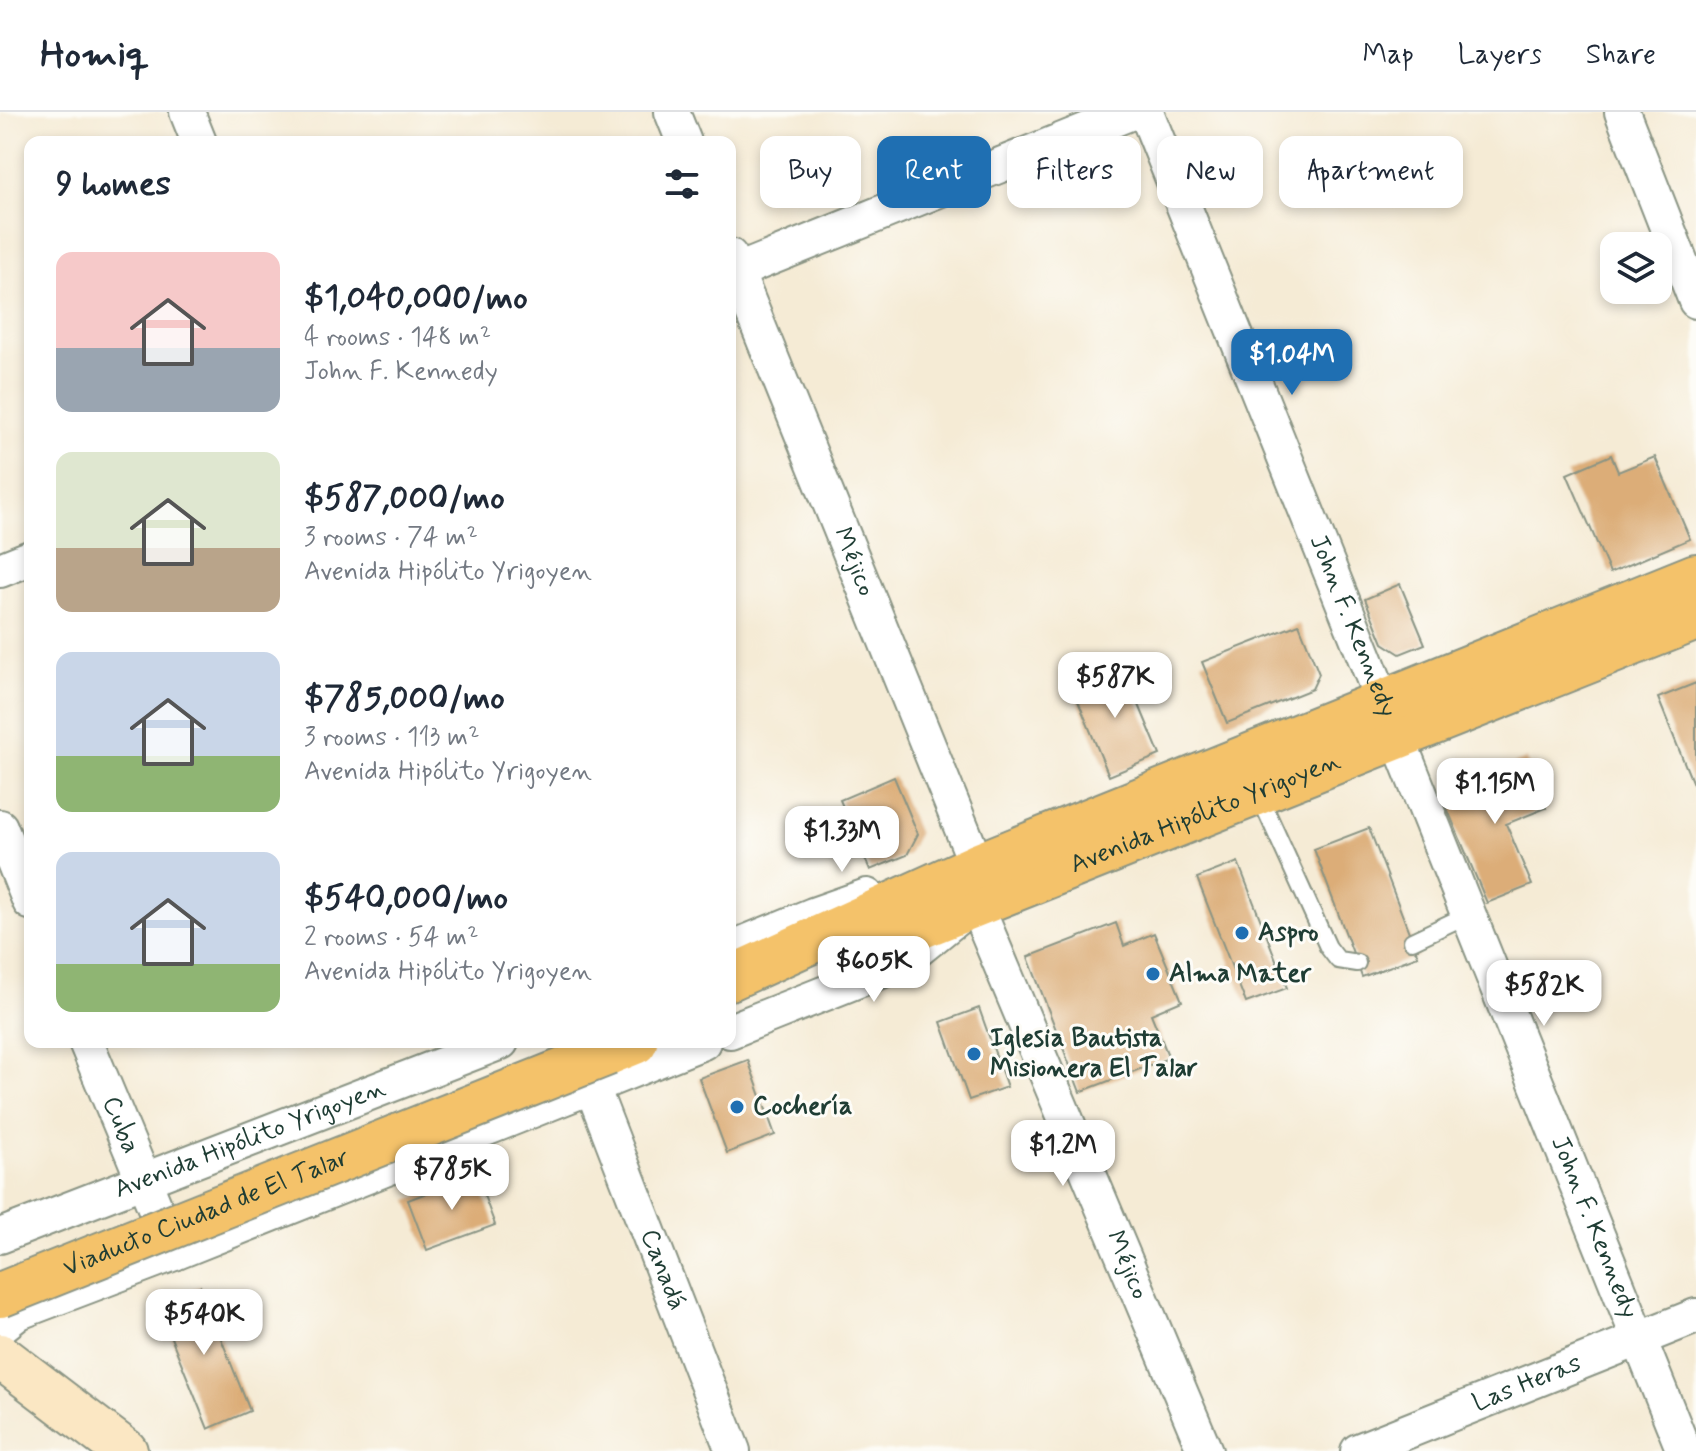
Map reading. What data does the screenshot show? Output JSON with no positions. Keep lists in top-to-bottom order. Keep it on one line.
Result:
{"streets":{"main road":["Avenida Hipólito Yrigoyen","Viaducto Ciudad de El Talar"],"street":["Méjico","John F. Kennedy","Cuba","Canadá","Las Heras"]},"crossings":[["Méjico","Avenida Hipólito Yrigoyen"],["John F. Kennedy","Avenida Hipólito Yrigoyen"],["John F. Kennedy","Las Heras"],["Avenida Hipólito Yrigoyen","Cuba"],["Viaducto Ciudad de El Talar","Canadá"]],"places":["Aspro","Alma Mater","Iglesia Bautista Misionera El Talar","Cochería"],"page":{"header":"Homiq","nav":["Map","Layers","Share"],"chip":["Buy","Rent","Filters","New","Apartment"],"heading":"9 homes","list":[{"name":"$1,040,000/mo","note":"4 rooms · 148 m² · John F. Kennedy"},{"name":"$587,000/mo","note":"3 rooms · 74 m² · Avenida Hipólito Yrigoyen"},{"name":"$785,000/mo","note":"3 rooms · 113 m² · Avenida Hipólito Yrigoyen"},{"name":"$540,000/mo","note":"2 rooms · 54 m² · Avenida Hipólito Yrigoyen"}],"price":["$1.04M","$587K","$1.15M","$1.33M","$605K","$582K","$1.2M","$785K","$540K"]}}
